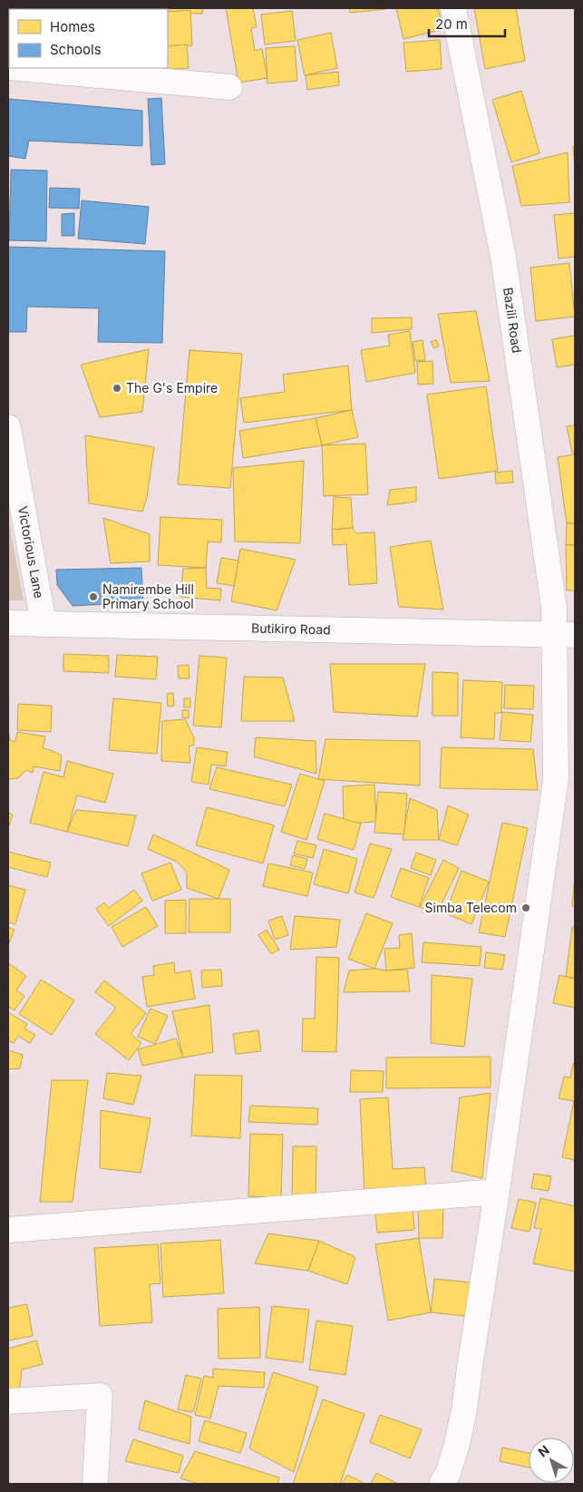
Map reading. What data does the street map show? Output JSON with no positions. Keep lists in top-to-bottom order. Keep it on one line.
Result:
{"streets":{"street":["Bazili Road","Victorious Lane","Butikiro Road"]},"crossings":[["Bazili Road","Butikiro Road"],["Victorious Lane","Butikiro Road"]],"places":["The G's Empire","Namirembe Hill Primary School","Simba Telecom"],"legend":["Homes","Schools"],"scale_bar":"20 m","north":"top left"}
